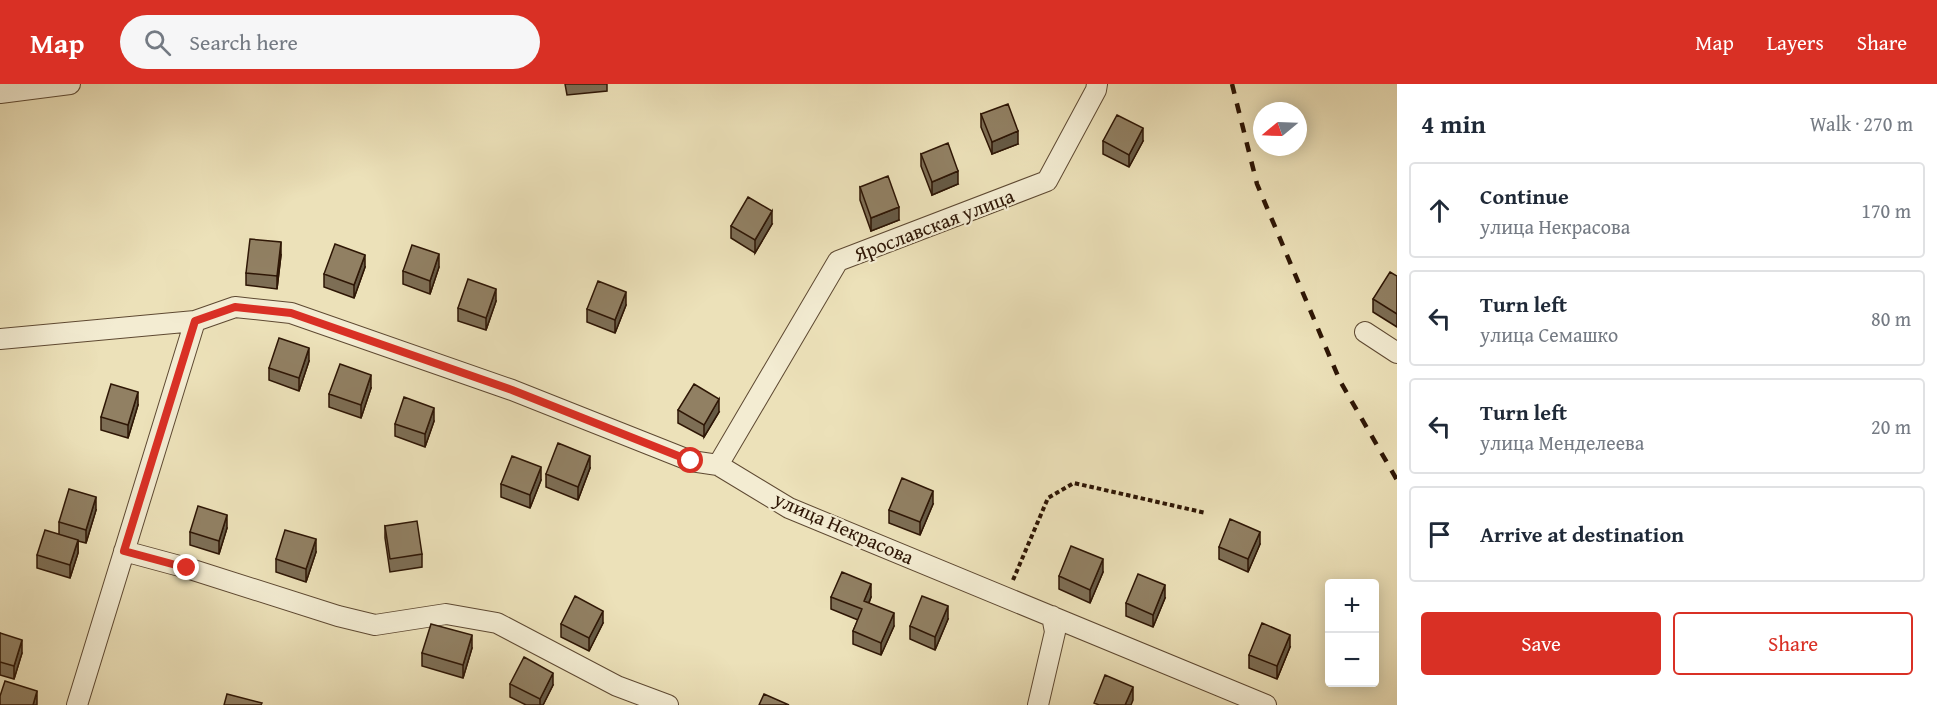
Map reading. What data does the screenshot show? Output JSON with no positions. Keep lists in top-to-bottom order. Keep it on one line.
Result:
{"streets":{"street":["Ярославская улица","улица Некрасова"]},"crossings":[["Ярославская улица","улица Некрасова"]],"north":"left","page":{"header":"Map","search":"Search here","nav":["Map","Layers","Share"],"heading":["4 min","Walk · 270 m"],"list":[["Continue","улица Некрасова","170 m"],["Turn left","улица Семашко","80 m"],["Turn left","улица Менделеева","20 m"],"Arrive at destination"],"map_buttons":["+","−"],"buttons":["Save","Share"]}}
